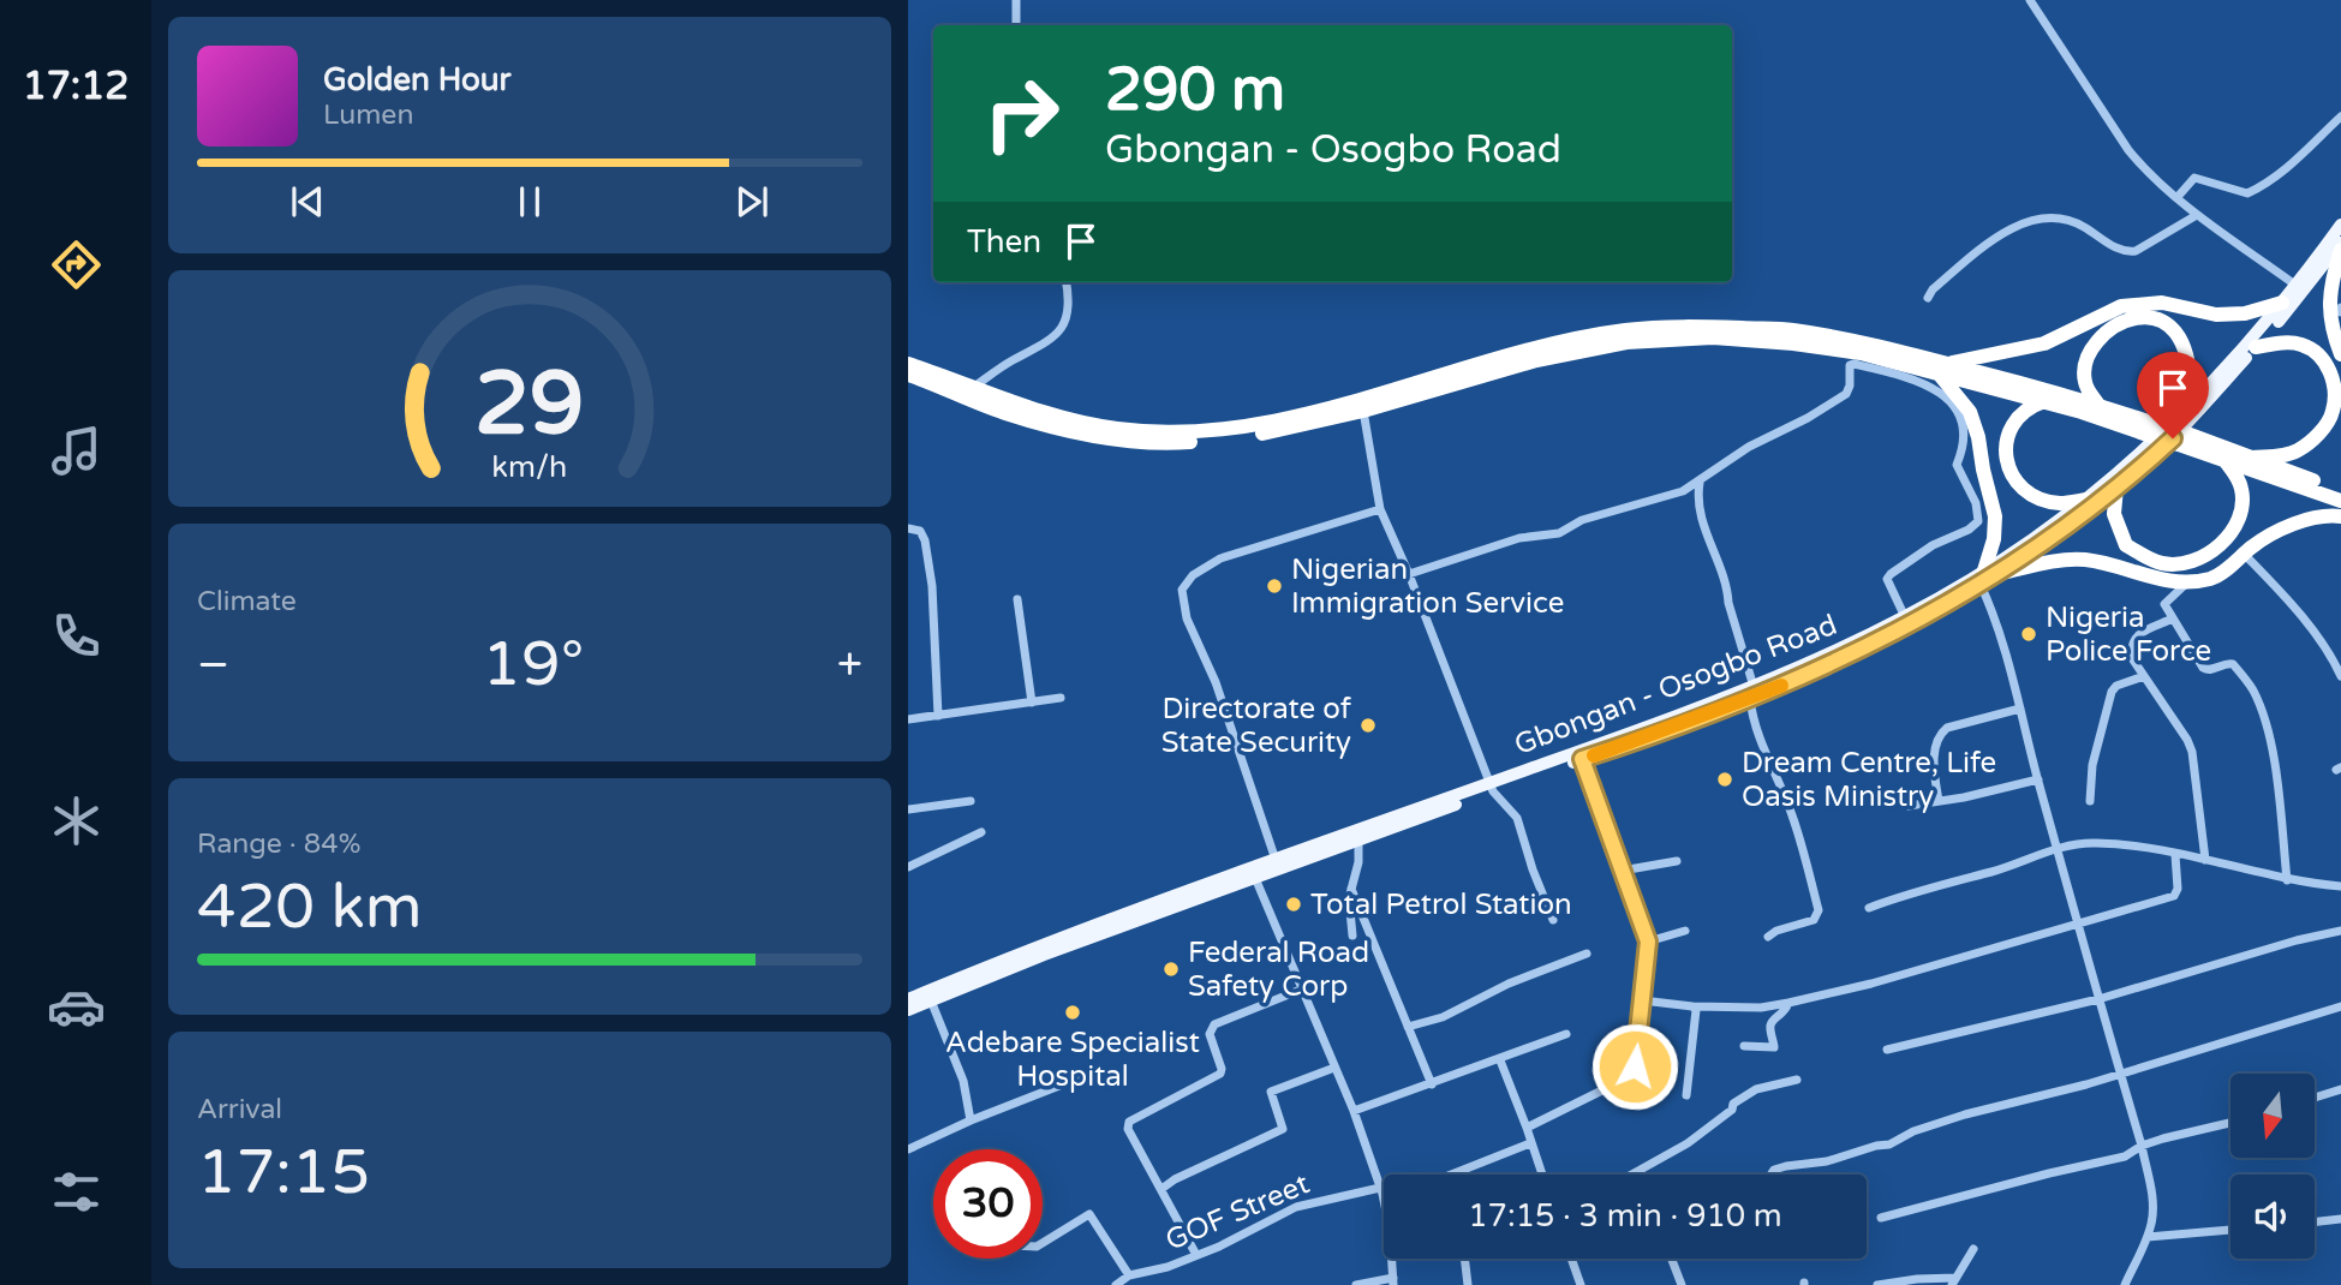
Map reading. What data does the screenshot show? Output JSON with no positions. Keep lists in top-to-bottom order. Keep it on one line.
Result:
{"streets":{"main road":["Gbongan - Osogbo Road"],"street":["GOF Street"]},"places":["Nigerian Immigration Service","Nigeria Police Force","Directorate of State Security","Dream Centre, Life Oasis Ministry","Total Petrol Station","Federal Road Safety Corp","Adebare Specialist Hospital"],"north":"bottom","page":{"tabs":"17:12","turn":["290 m","Gbongan - Osogbo Road"],"song":["Golden Hour","Lumen"],"then":"Then","tile":["Climate",["Range · 84%","420 km"],["Arrival","17:15"]],"heat":["−","19°","+"],"limit":"30","trip":"17:15 · 3 min · 910 m","gauge":["29","km/h"]}}
